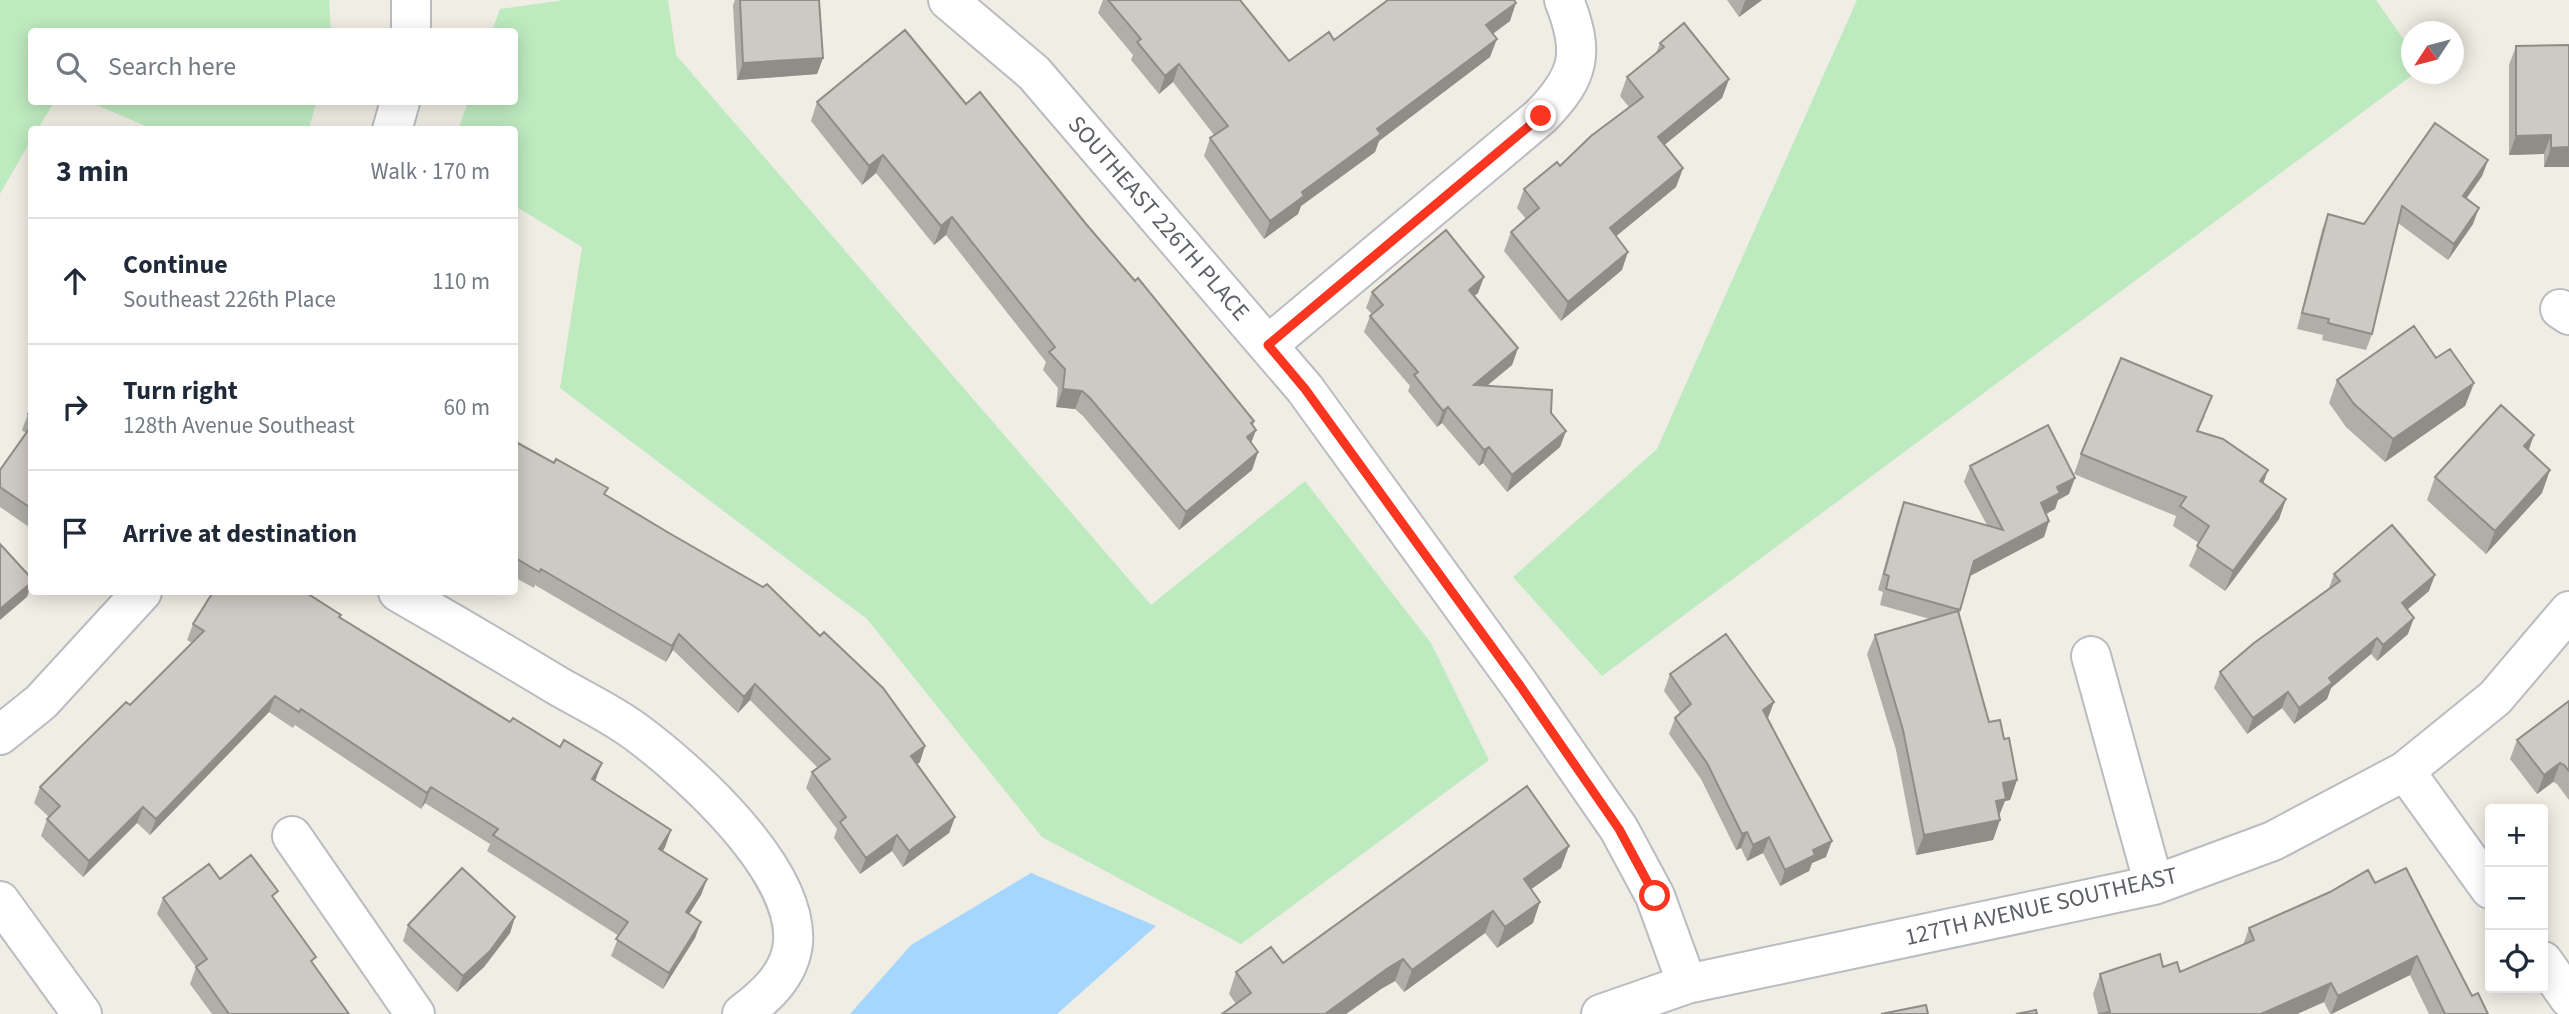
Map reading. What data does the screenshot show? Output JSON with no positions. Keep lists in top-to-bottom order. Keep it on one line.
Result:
{"streets":{"street":["SOUTHEAST 226TH PLACE","127TH AVENUE SOUTHEAST"]},"crossings":[["SOUTHEAST 226TH PLACE","127TH AVENUE SOUTHEAST"]],"north":"bottom left","page":{"search":"Search here","heading":["3 min","Walk · 170 m"],"list":[["Continue","Southeast 226th Place","110 m"],["Turn right","128th Avenue Southeast","60 m"],"Arrive at destination"],"map_buttons":["+","−"]}}
